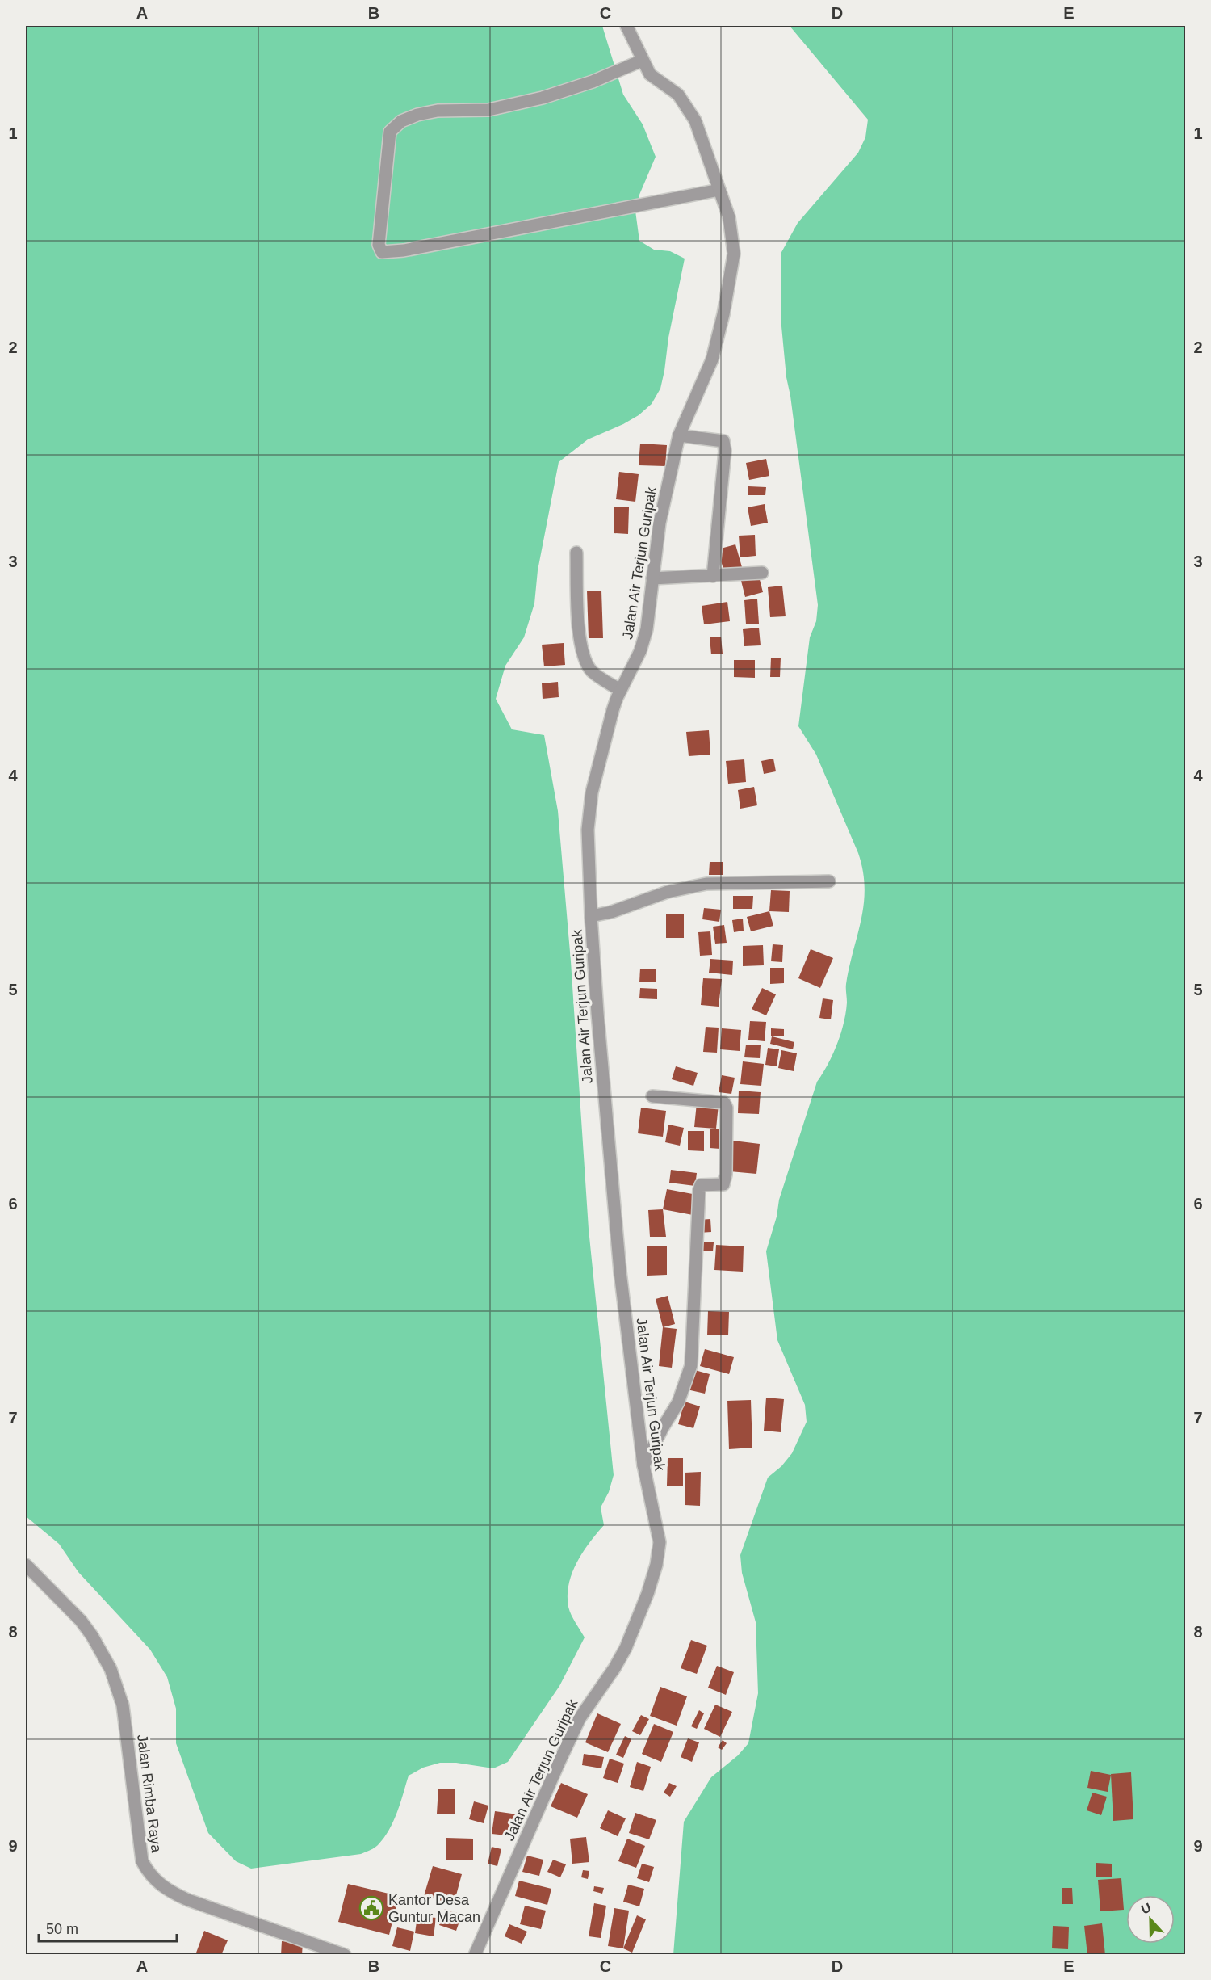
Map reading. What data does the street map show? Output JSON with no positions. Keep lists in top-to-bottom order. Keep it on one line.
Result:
{"streets":{"street":["Jalan Air Terjun Guripak","Jalan Rimba Raya"]},"places":{"public building":["Kantor Desa Guntur Macan"]},"scale_bar":"50 m","north":"top","grid":{"columns":["A","B","C","D","E"],"rows":["1","2","3","4","5","6","7","8","9"]}}
